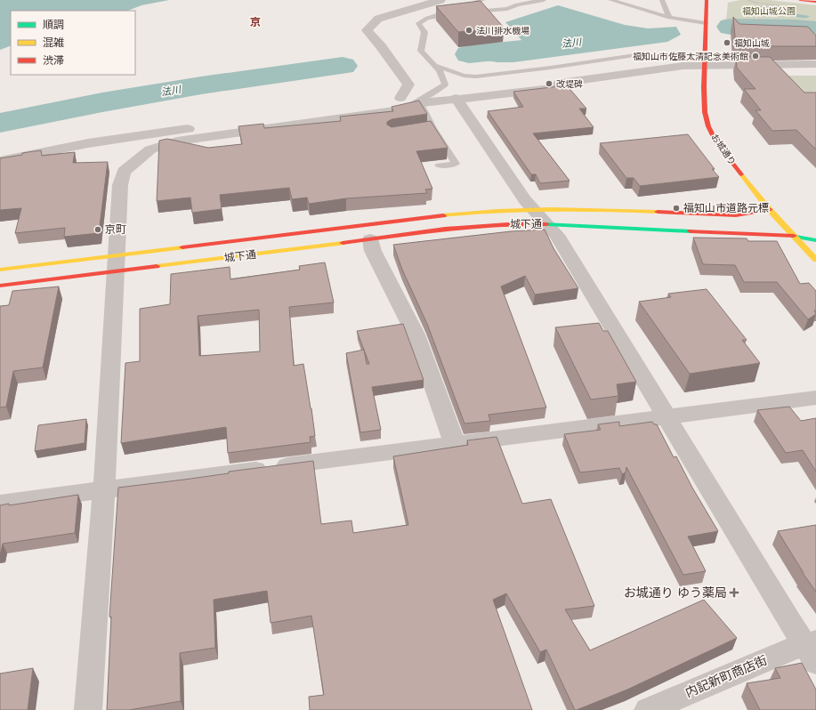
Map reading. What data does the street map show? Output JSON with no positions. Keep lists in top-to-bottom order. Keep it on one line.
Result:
{"streets":{"main road":["お城通り","城下通"],"street":["内記新町商店街"]},"crossings":[["お城通り","城下通"]],"districts":["京"],"water":["法川"],"parks":["福知山城公園"],"places":{"other":["法川排水機場","福知山城","福知山市佐藤太清記念美術館","改堤碑","福知山市道路元標","京町"],"health":["お城通り ゆう薬局"]},"legend":["順調","混雑","渋滞"]}
